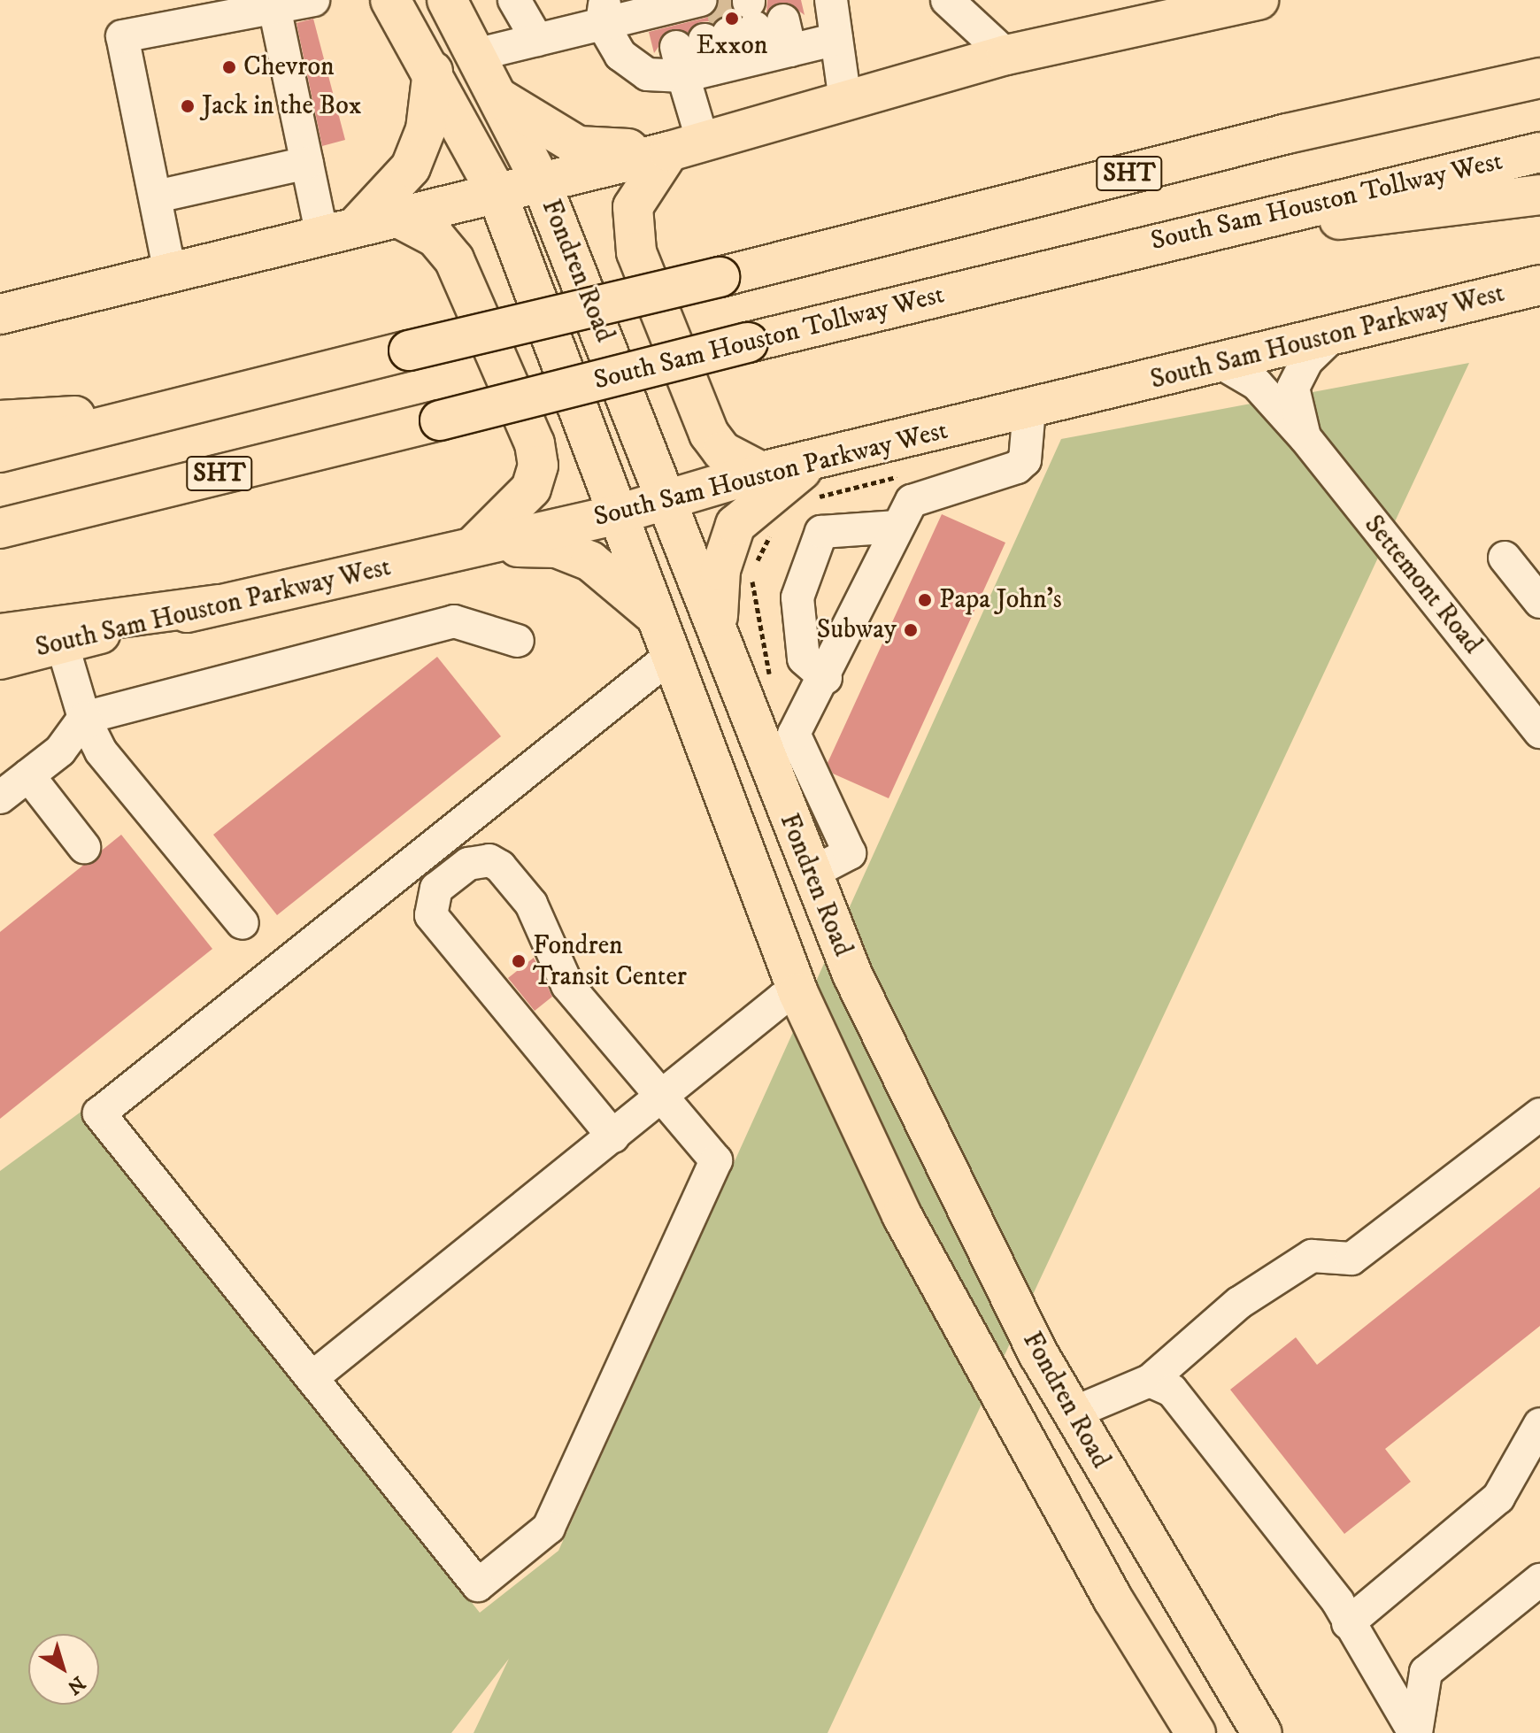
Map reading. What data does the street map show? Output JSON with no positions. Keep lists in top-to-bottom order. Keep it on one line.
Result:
{"streets":{"main road":["SHT","South Sam Houston Tollway West","Fondren Road","South Sam Houston Parkway West"],"street":["Settemont Road"]},"crossings":[["Fondren Road","South Sam Houston Parkway West"],["South Sam Houston Parkway West","Settemont Road"]],"places":["Exxon","Chevron","Jack in the Box","Papa John's","Subway","Fondren Transit Center"],"north":"bottom right"}
